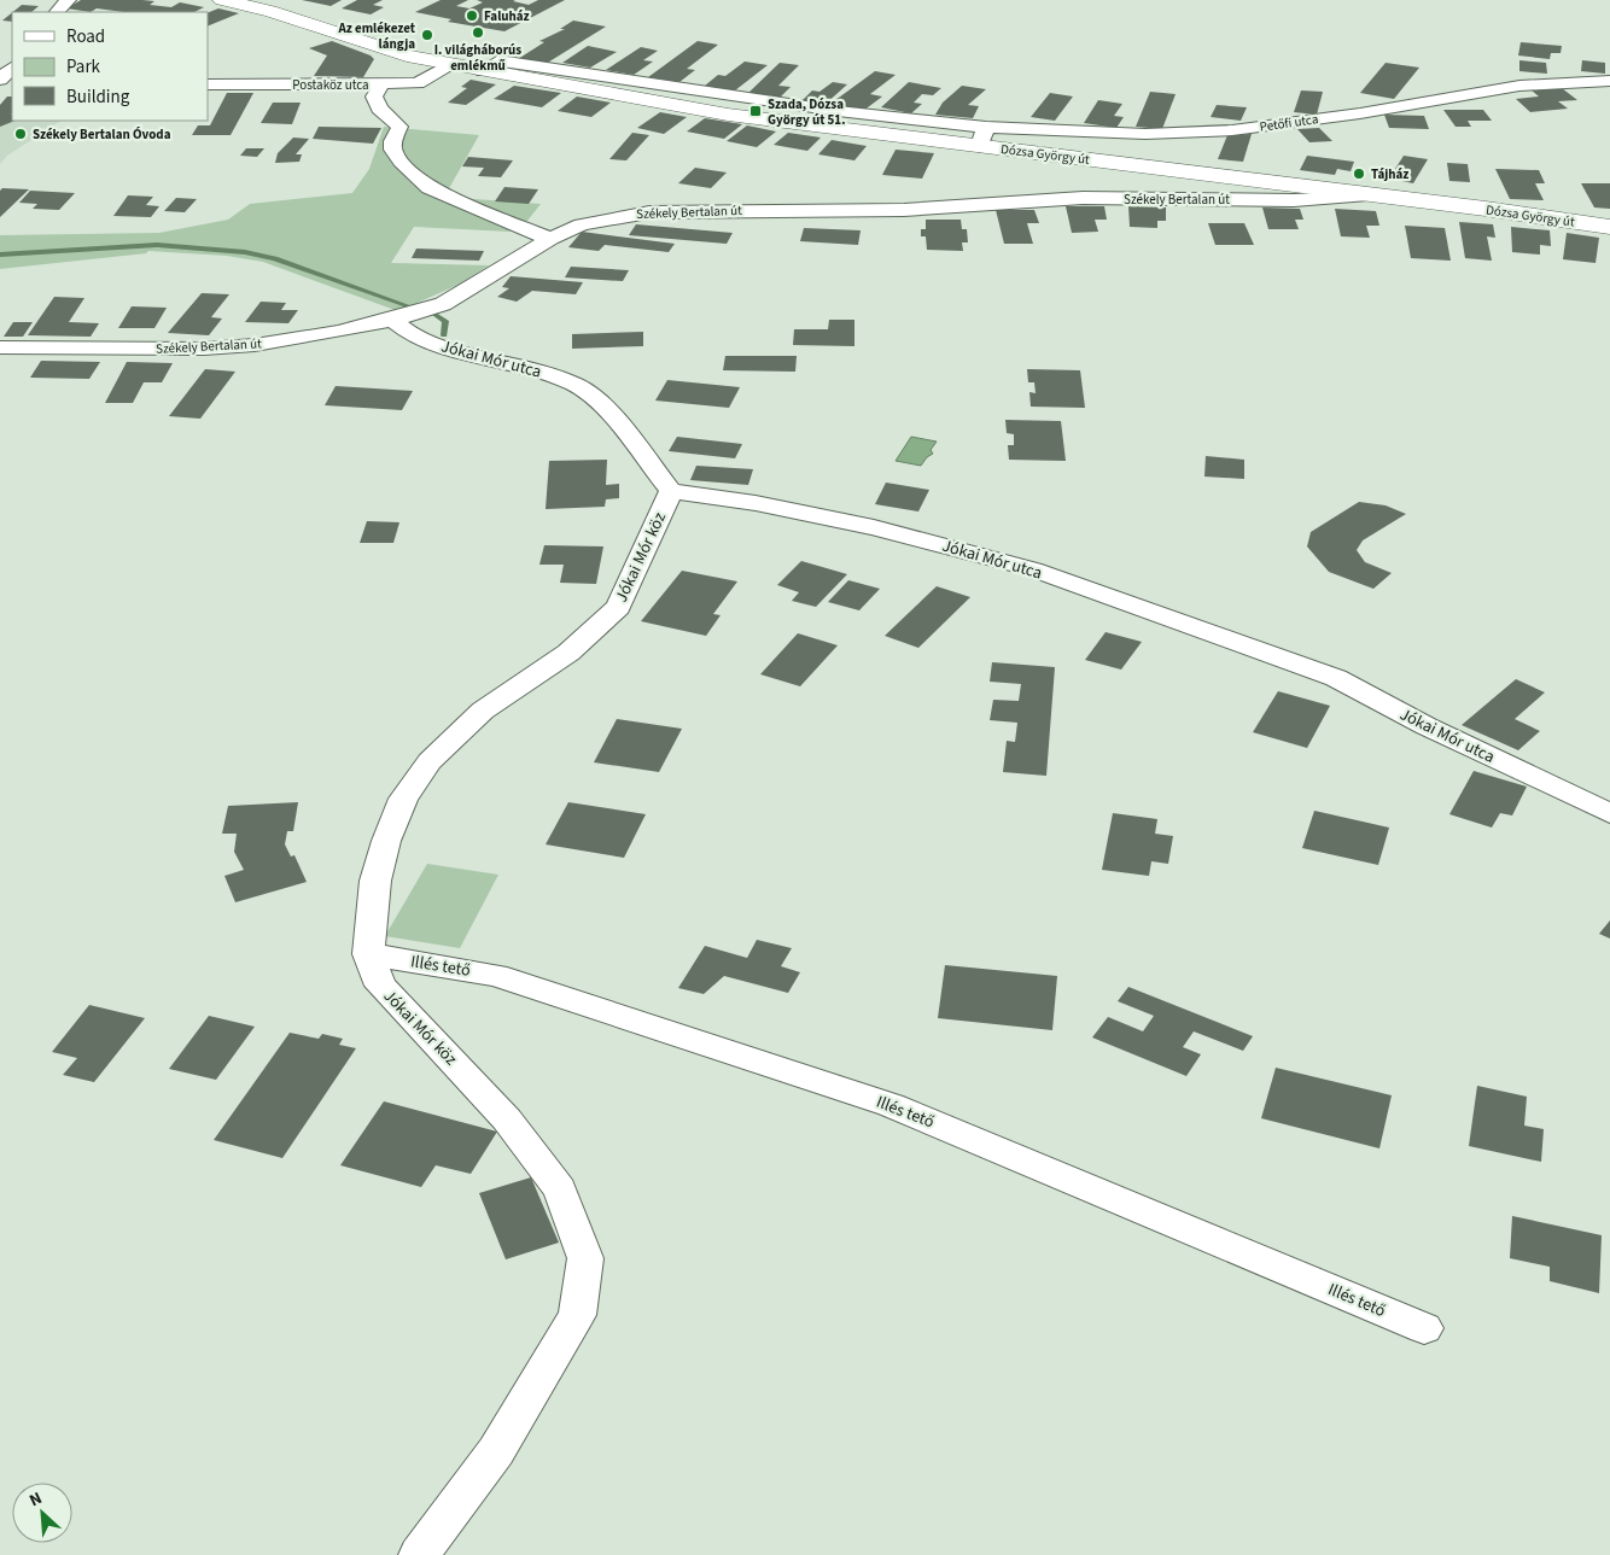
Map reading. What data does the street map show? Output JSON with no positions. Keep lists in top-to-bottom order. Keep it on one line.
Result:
{"streets":{"main road":["Dózsa György út"],"street":["Postaköz utca","Petőfi utca","Székely Bertalan út","Jókai Mór utca","Jókai Mór köz","Illés tető"]},"crossings":[["Postaköz utca","Dózsa György út"],["Petőfi utca","Dózsa György út"],["Dózsa György út","Székely Bertalan út"],["Székely Bertalan út","Jókai Mór utca"],["Jókai Mór utca","Jókai Mór köz"],["Jókai Mór köz","Illés tető"]],"places":{"other":["Faluház","I. világháborús emlékmű","Az emlékezet lángja","Székely Bertalan Óvoda","Tájház"],"transit":["Szada, Dózsa György út 51."]},"legend":["Road","Park","Building"],"north":"top left"}
